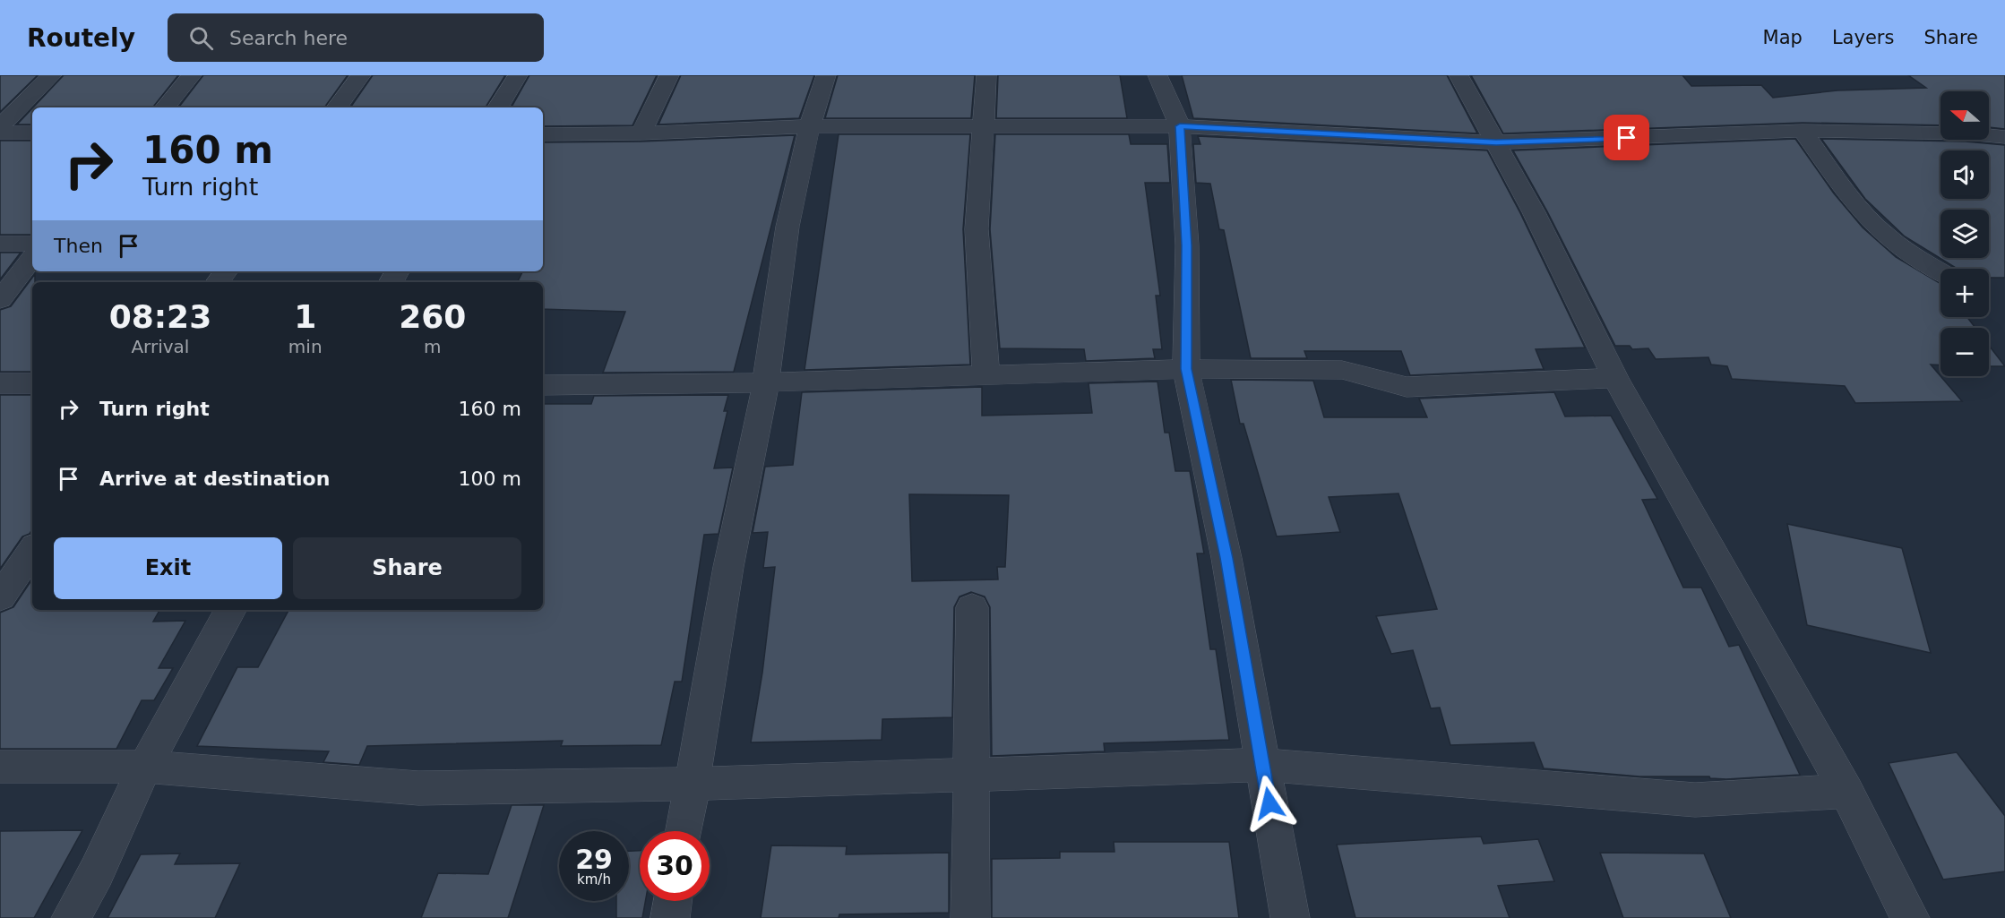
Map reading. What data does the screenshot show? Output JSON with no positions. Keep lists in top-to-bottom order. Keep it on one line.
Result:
{"north":"left","page":{"header":"Routely","search":"Search here","nav":["Map","Layers","Share"],"map_buttons":["+","−"],"turn":["160 m","Turn right"],"then":"Then","eta":["08:23","Arrival","1","min","260","m"],"list":[{"name":"Turn right","value":"160 m"},{"name":"Arrive at destination","value":"100 m"}],"buttons":["Exit","Share"],"speed":"29 km/h","limit":"30"}}
